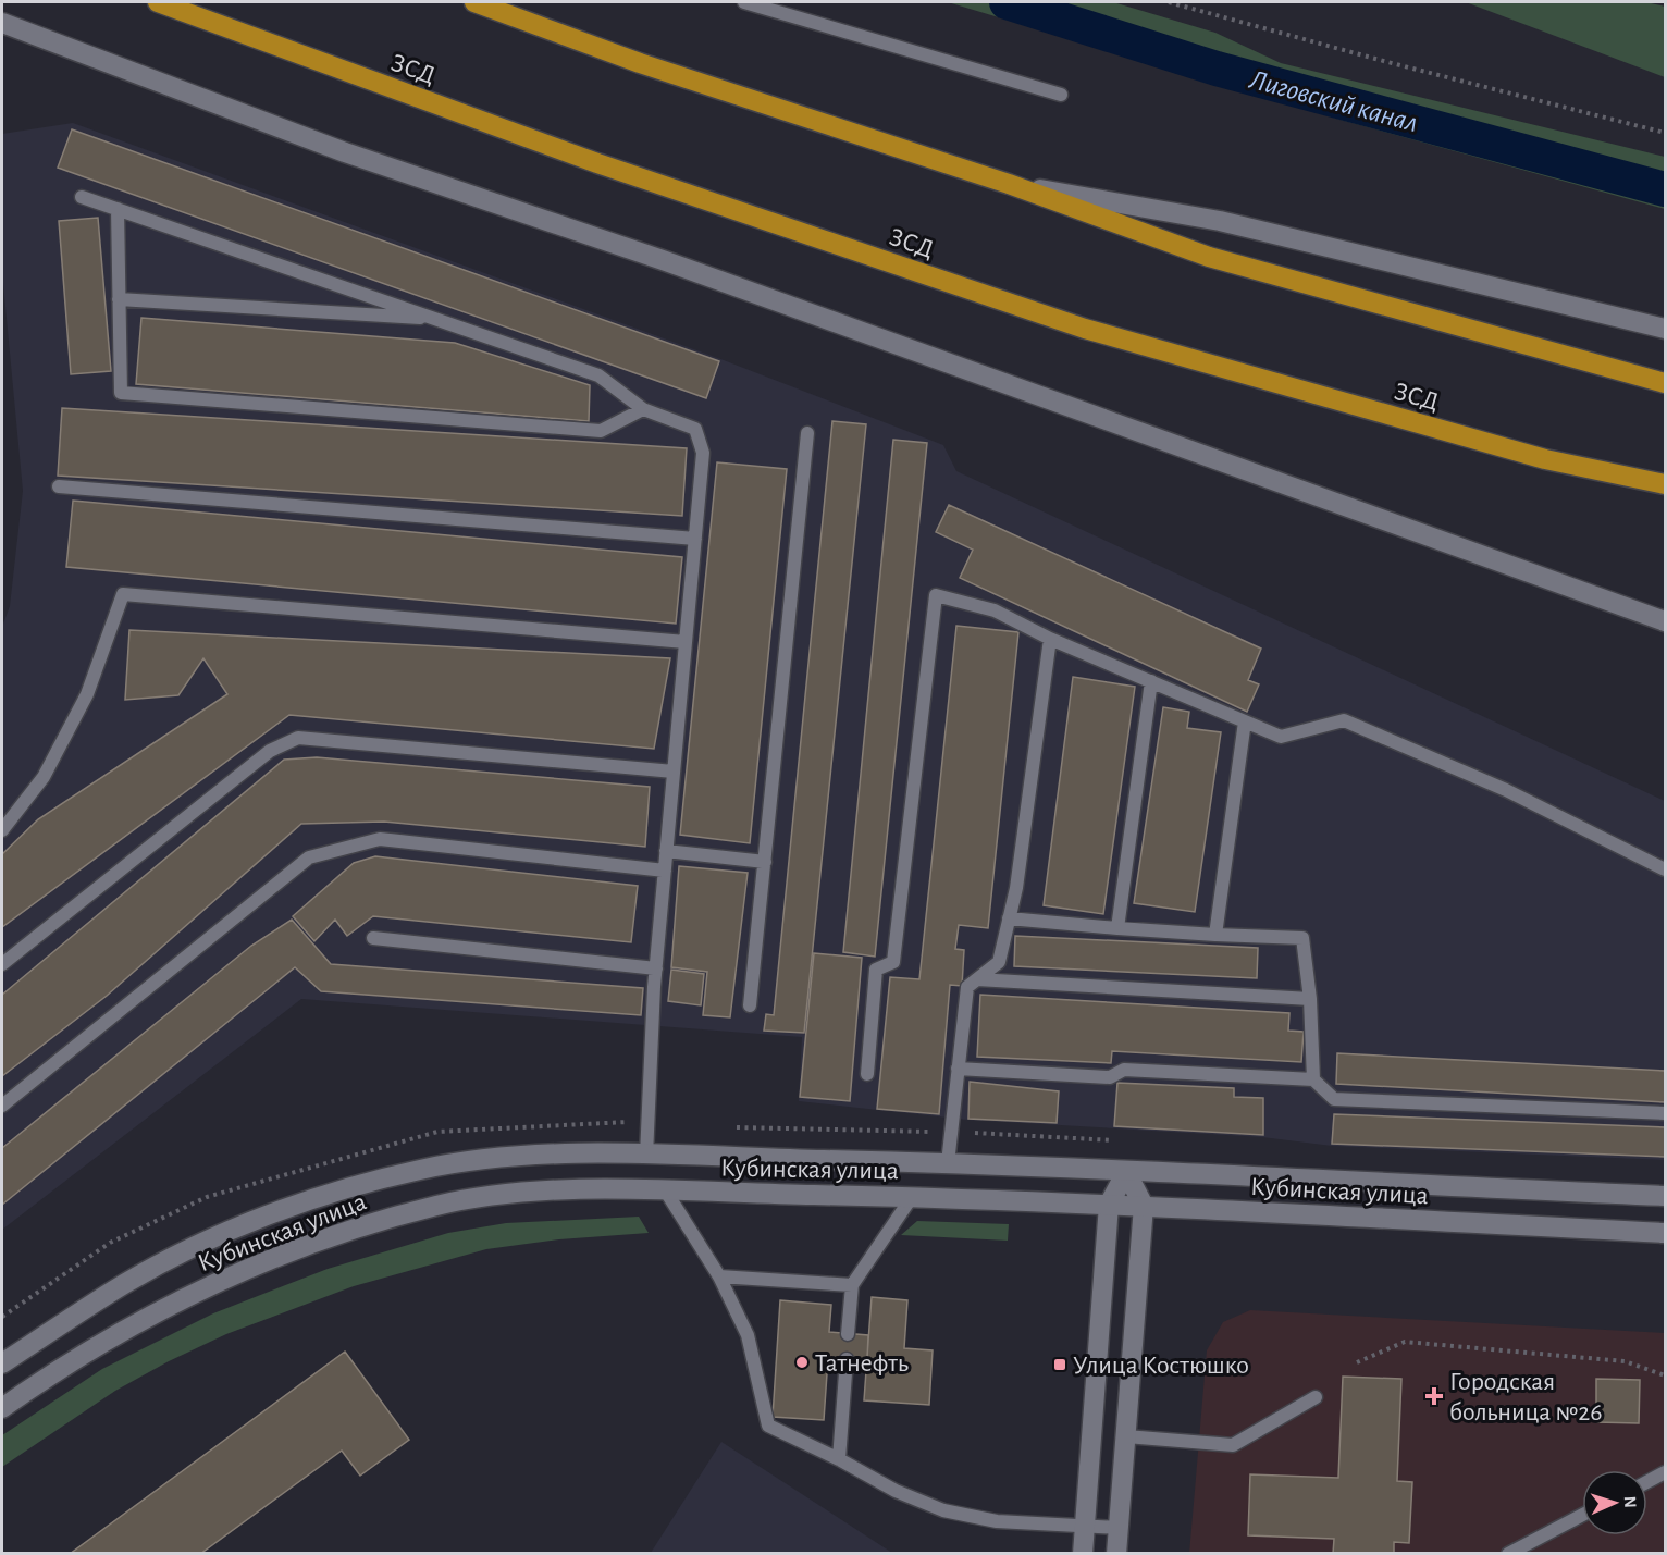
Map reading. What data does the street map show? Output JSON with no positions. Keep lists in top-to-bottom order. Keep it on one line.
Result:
{"streets":{"highway":["ЗСД"],"main road":["Кубинская улица"]},"water":["Лиговский канал"],"places":{"other":["Татнефть"],"transit":["Улица Костюшко"],"health":["Городская больница №26"]},"north":"right"}
